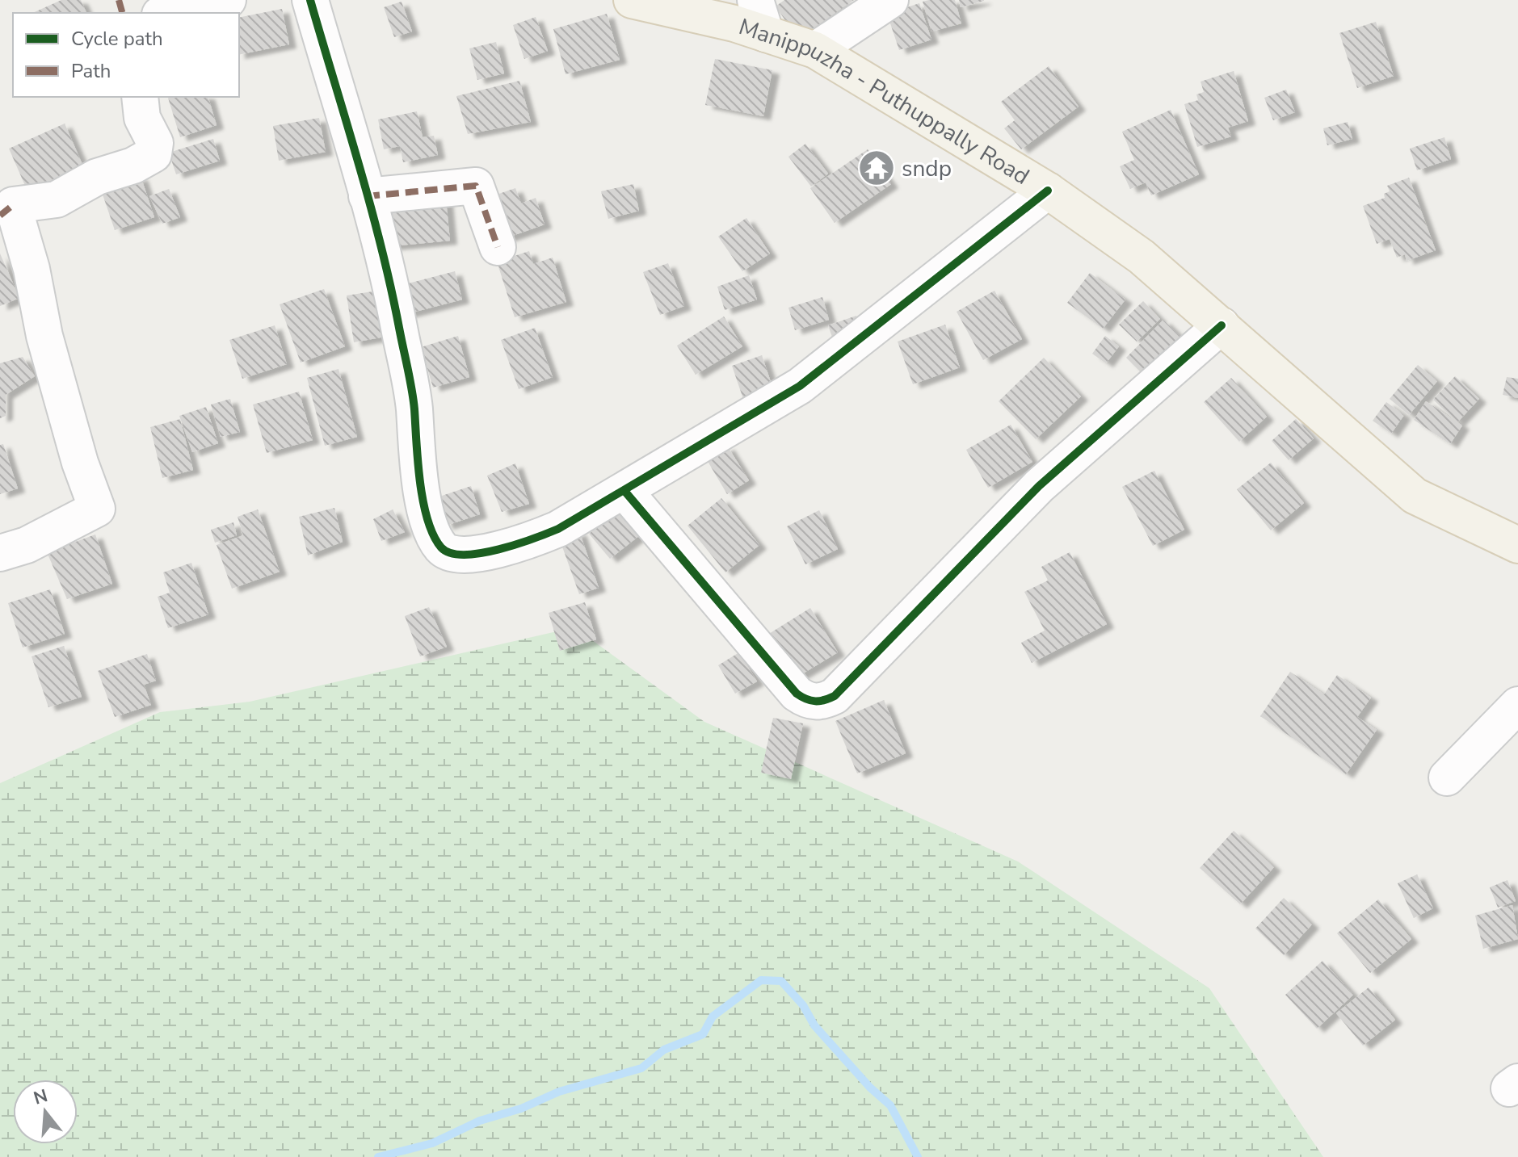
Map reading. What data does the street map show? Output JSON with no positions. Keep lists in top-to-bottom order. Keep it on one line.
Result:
{"streets":{"main road":["Manippuzha - Puthuppally Road"]},"places":{"temple":["sndp"]},"legend":["Cycle path","Path"],"north":"top"}
